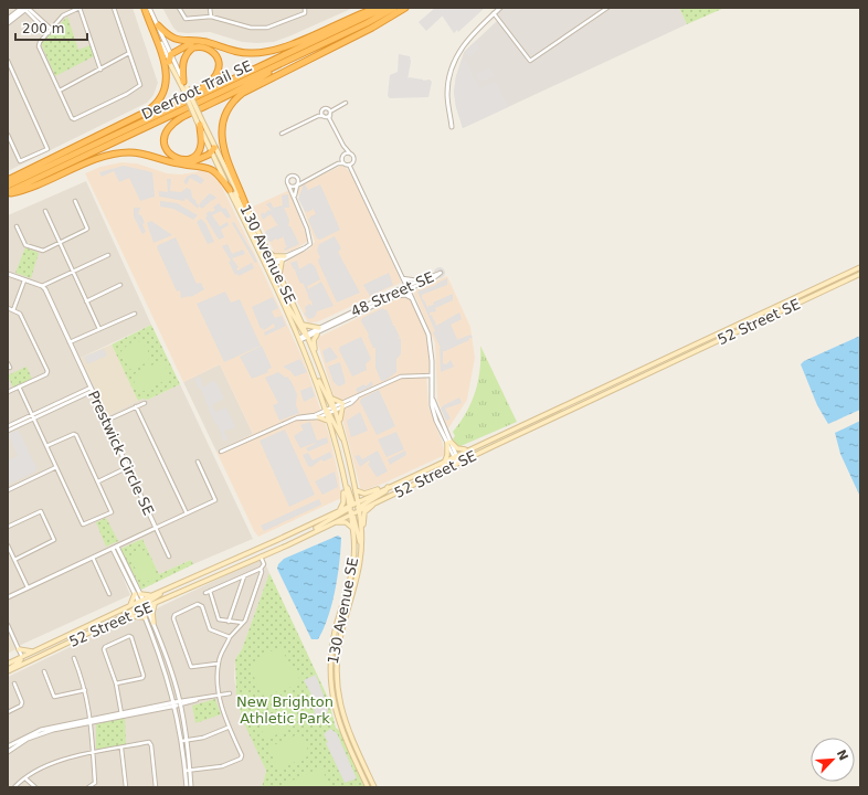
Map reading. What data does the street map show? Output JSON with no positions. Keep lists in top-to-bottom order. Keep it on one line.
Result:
{"streets":{"highway":["Deerfoot Trail SE"],"main road":["130 Avenue SE","52 Street SE"],"street":["48 Street SE","Prestwick Circle SE"]},"crossings":[["130 Avenue SE","48 Street SE"],["130 Avenue SE","52 Street SE"]],"parks":["New Brighton Athletic Park"],"scale_bar":"200 m","north":"top right"}
